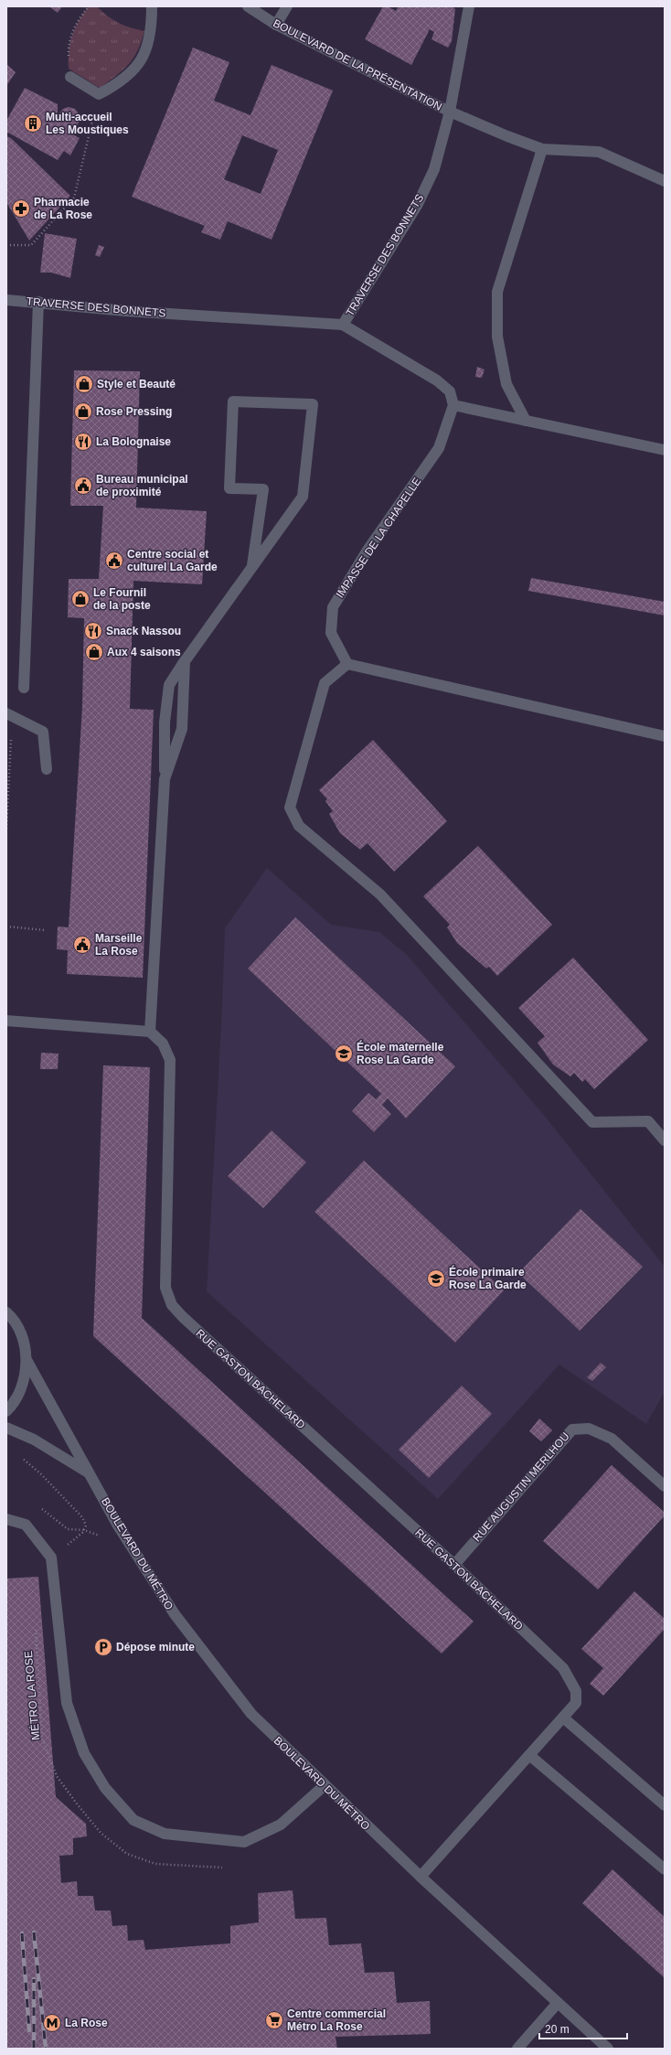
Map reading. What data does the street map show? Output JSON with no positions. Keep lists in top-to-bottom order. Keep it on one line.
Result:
{"streets":{"street":["BOULEVARD DE LA PRÉSENTATION","TRAVERSE DES BONNETS","IMPASSE DE LA CHAPELLE","RUE GASTON BACHELARD","RUE AUGUSTIN MERLHOU","BOULEVARD DU MÉTRO"],"path":["MÉTRO LA ROSE"]},"crossings":[["BOULEVARD DE LA PRÉSENTATION","TRAVERSE DES BONNETS"],["RUE GASTON BACHELARD","RUE AUGUSTIN MERLHOU"],["RUE GASTON BACHELARD","BOULEVARD DU MÉTRO"]],"places":{"building":["Multi-accueil Les Moustiques"],"pharmacy":["Pharmacie de La Rose"],"shop":["Style et Beauté","Rose Pressing","Le Fournil de la poste","Aux 4 saisons"],"restaurant":["La Bolognaise","Snack Nassou"],"public building":["Bureau municipal de proximité","Centre social et culturel La Garde","Marseille La Rose"],"school or university":["École maternelle Rose La Garde","École primaire Rose La Garde"],"parking":["Dépose minute"],"supermarket":["Centre commercial Métro La Rose"],"metro station":["La Rose"]},"scale_bar":"20 m"}
